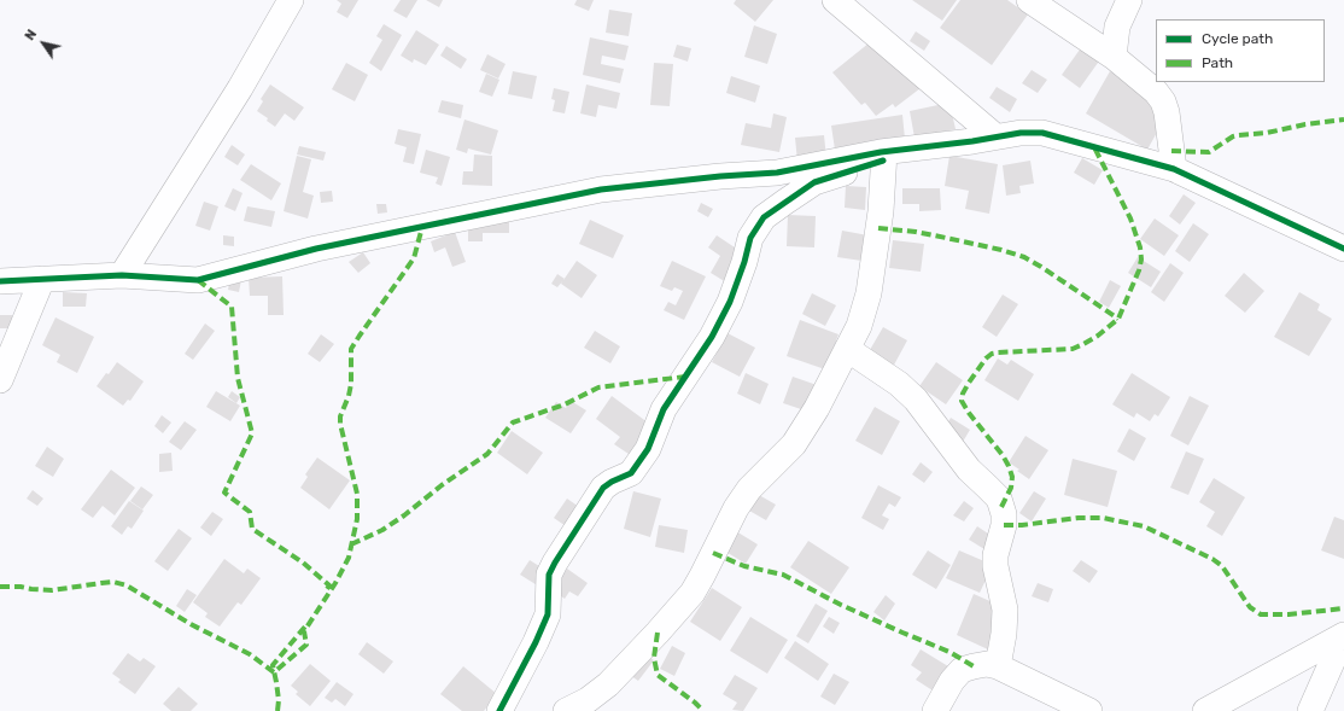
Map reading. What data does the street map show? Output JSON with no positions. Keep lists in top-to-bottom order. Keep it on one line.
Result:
{"legend":["Cycle path","Path"],"north":"top left"}
